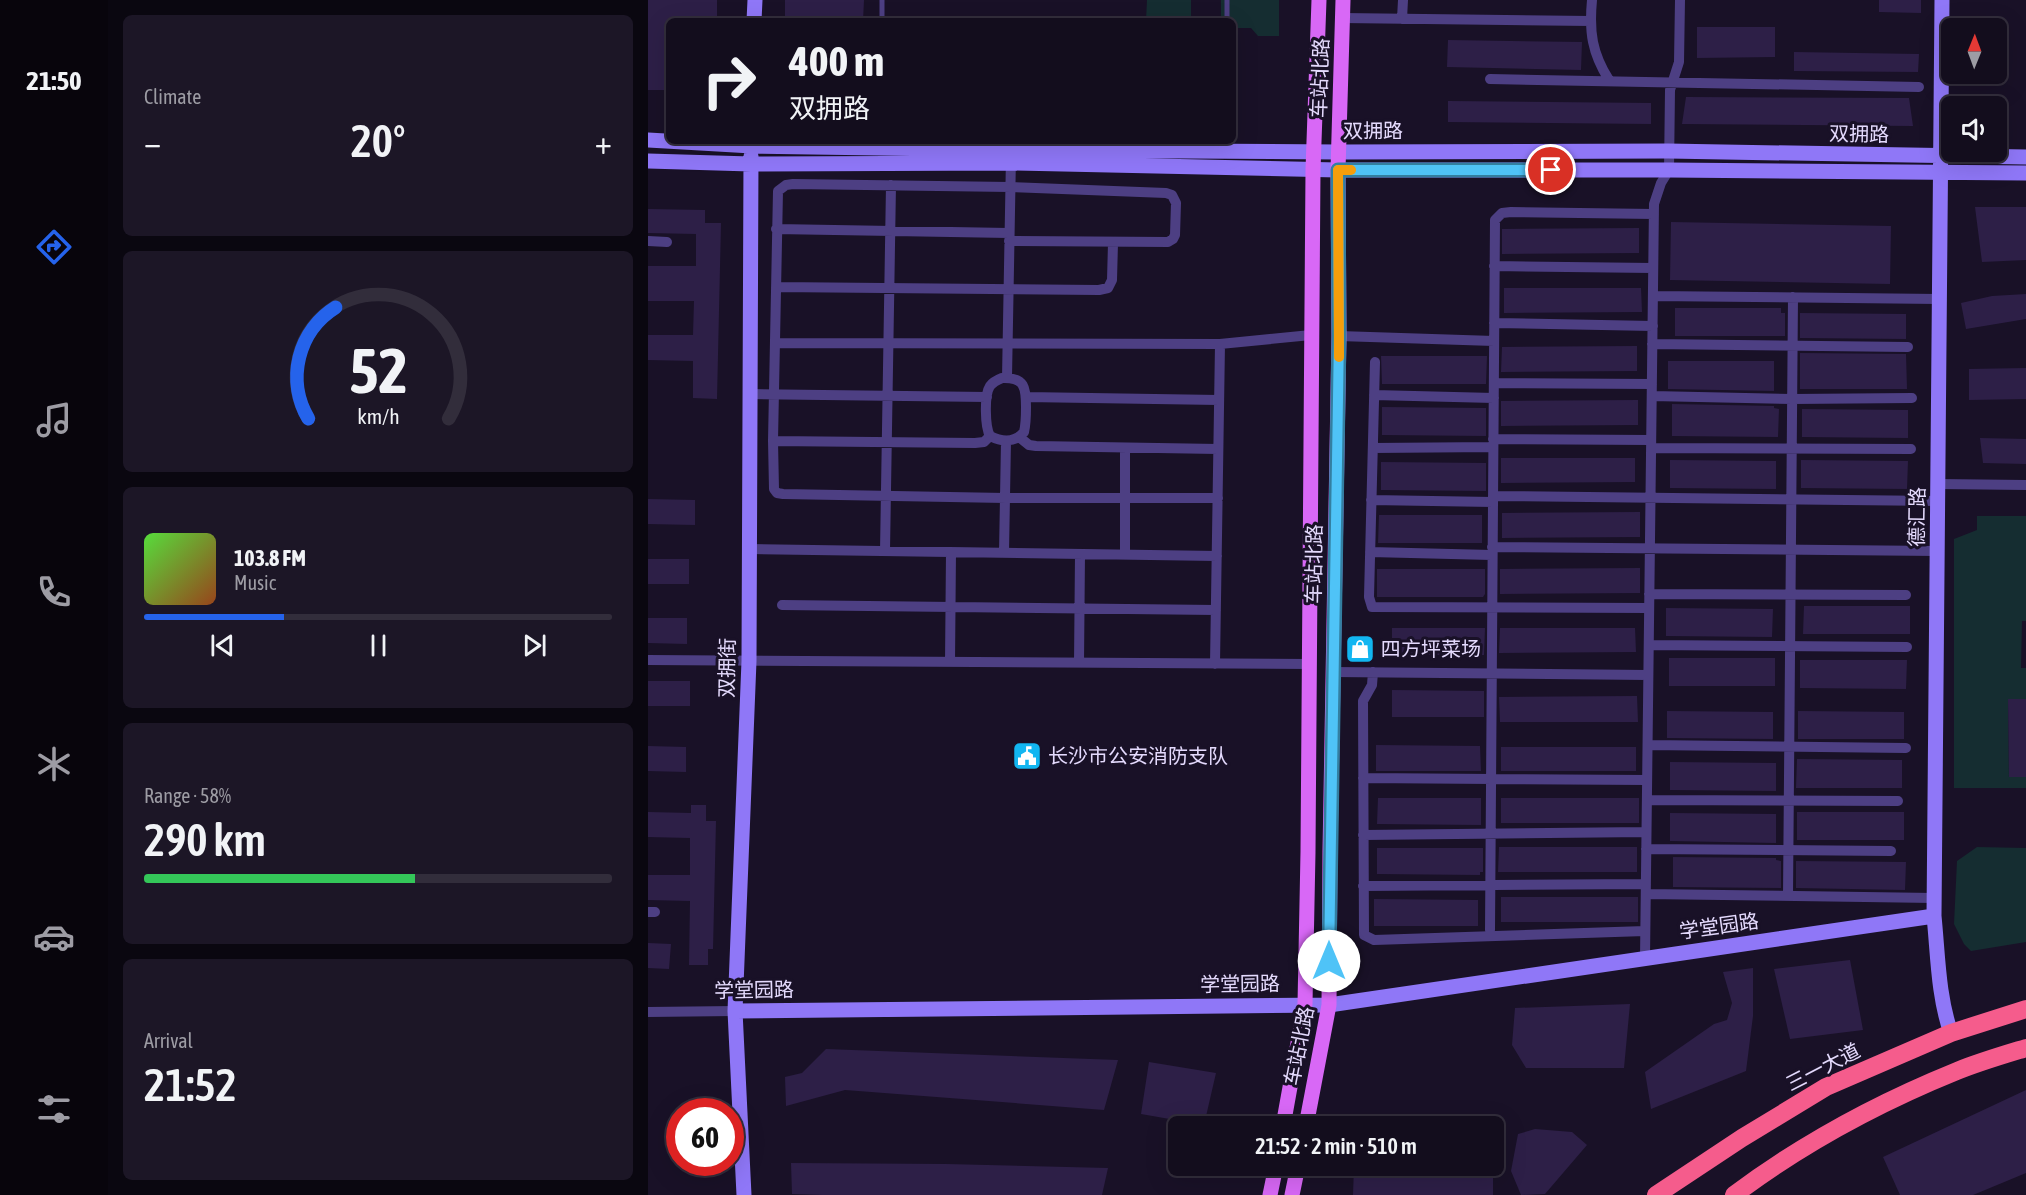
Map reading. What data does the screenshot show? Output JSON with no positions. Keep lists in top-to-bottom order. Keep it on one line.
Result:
{"streets":{"highway":["三一大道"],"main road":["车站北路"],"street":["双拥路","德汇路","双拥街","学堂园路"]},"crossings":[["车站北路","双拥路"],["车站北路","学堂园路"],["双拥路","德汇路"],["双拥路","双拥街"],["德汇路","学堂园路"],["德汇路","三一大道"],["双拥街","学堂园路"]],"places":{"shop":["四方坪菜场"],"public building":["长沙市公安消防支队"]},"north":"top","page":{"tabs":"21:50","tile":["Climate",["Range · 58%","290 km"],["Arrival","21:52"]],"turn":["400 m","双拥路"],"heat":["−","20°","+"],"song":["103.8 FM","Music"],"limit":"60","trip":"21:52 · 2 min · 510 m","gauge":["52","km/h"]}}
